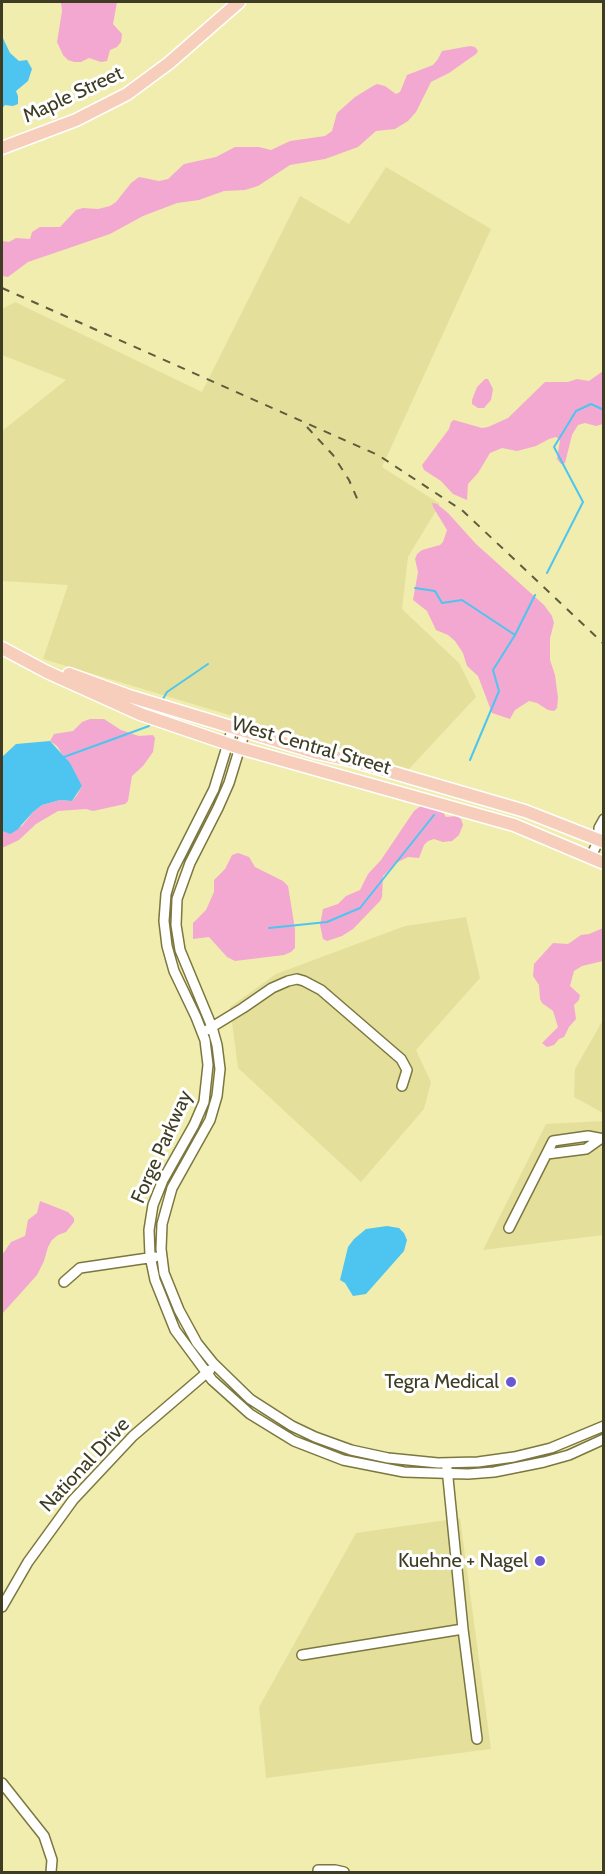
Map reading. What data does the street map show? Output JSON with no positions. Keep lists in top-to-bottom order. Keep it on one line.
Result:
{"streets":{"main road":["Maple Street","West Central Street"],"street":["Forge Parkway","National Drive"]},"crossings":[["West Central Street","Forge Parkway"],["Forge Parkway","National Drive"]],"places":["Tegra Medical","Kuehne + Nagel"]}
